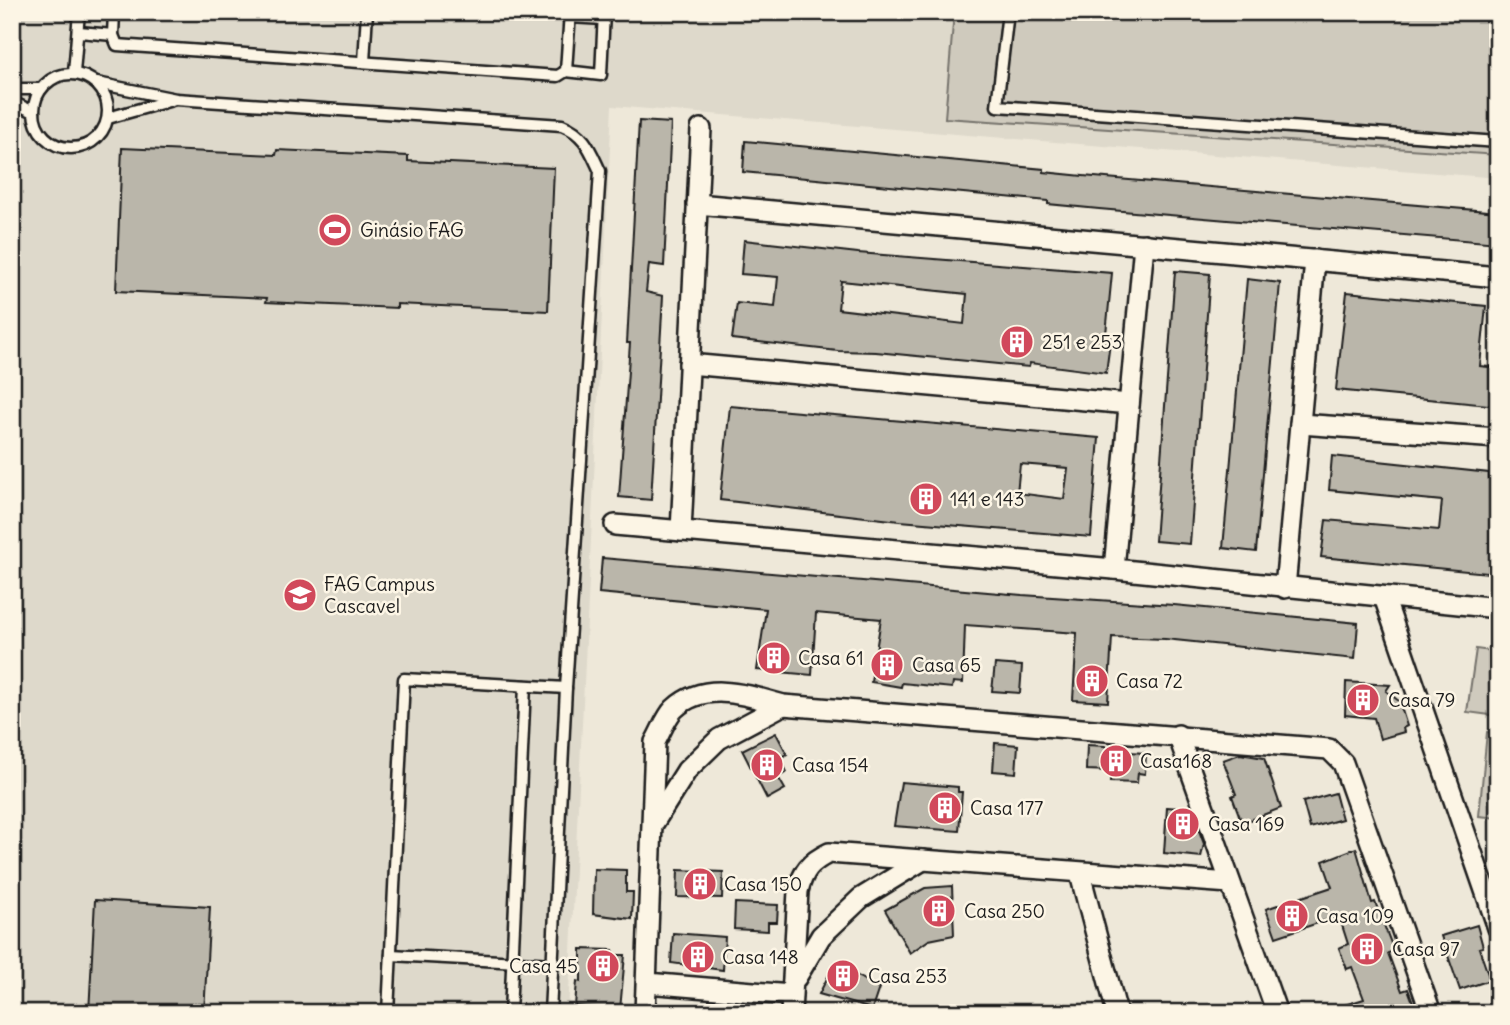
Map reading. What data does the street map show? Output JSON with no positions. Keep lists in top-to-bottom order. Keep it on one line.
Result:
{"places":{"sports":["Ginásio FAG"],"building":["251 e 253","141 e 143","Casa 61","Casa 65","Casa 72","Casa 79","Casa168","Casa 154","Casa 177","Casa 169","Casa 150","Casa 250","Casa 109","Casa 97","Casa 148","Casa 45","Casa 253"],"school or university":["FAG Campus Cascavel"]}}
